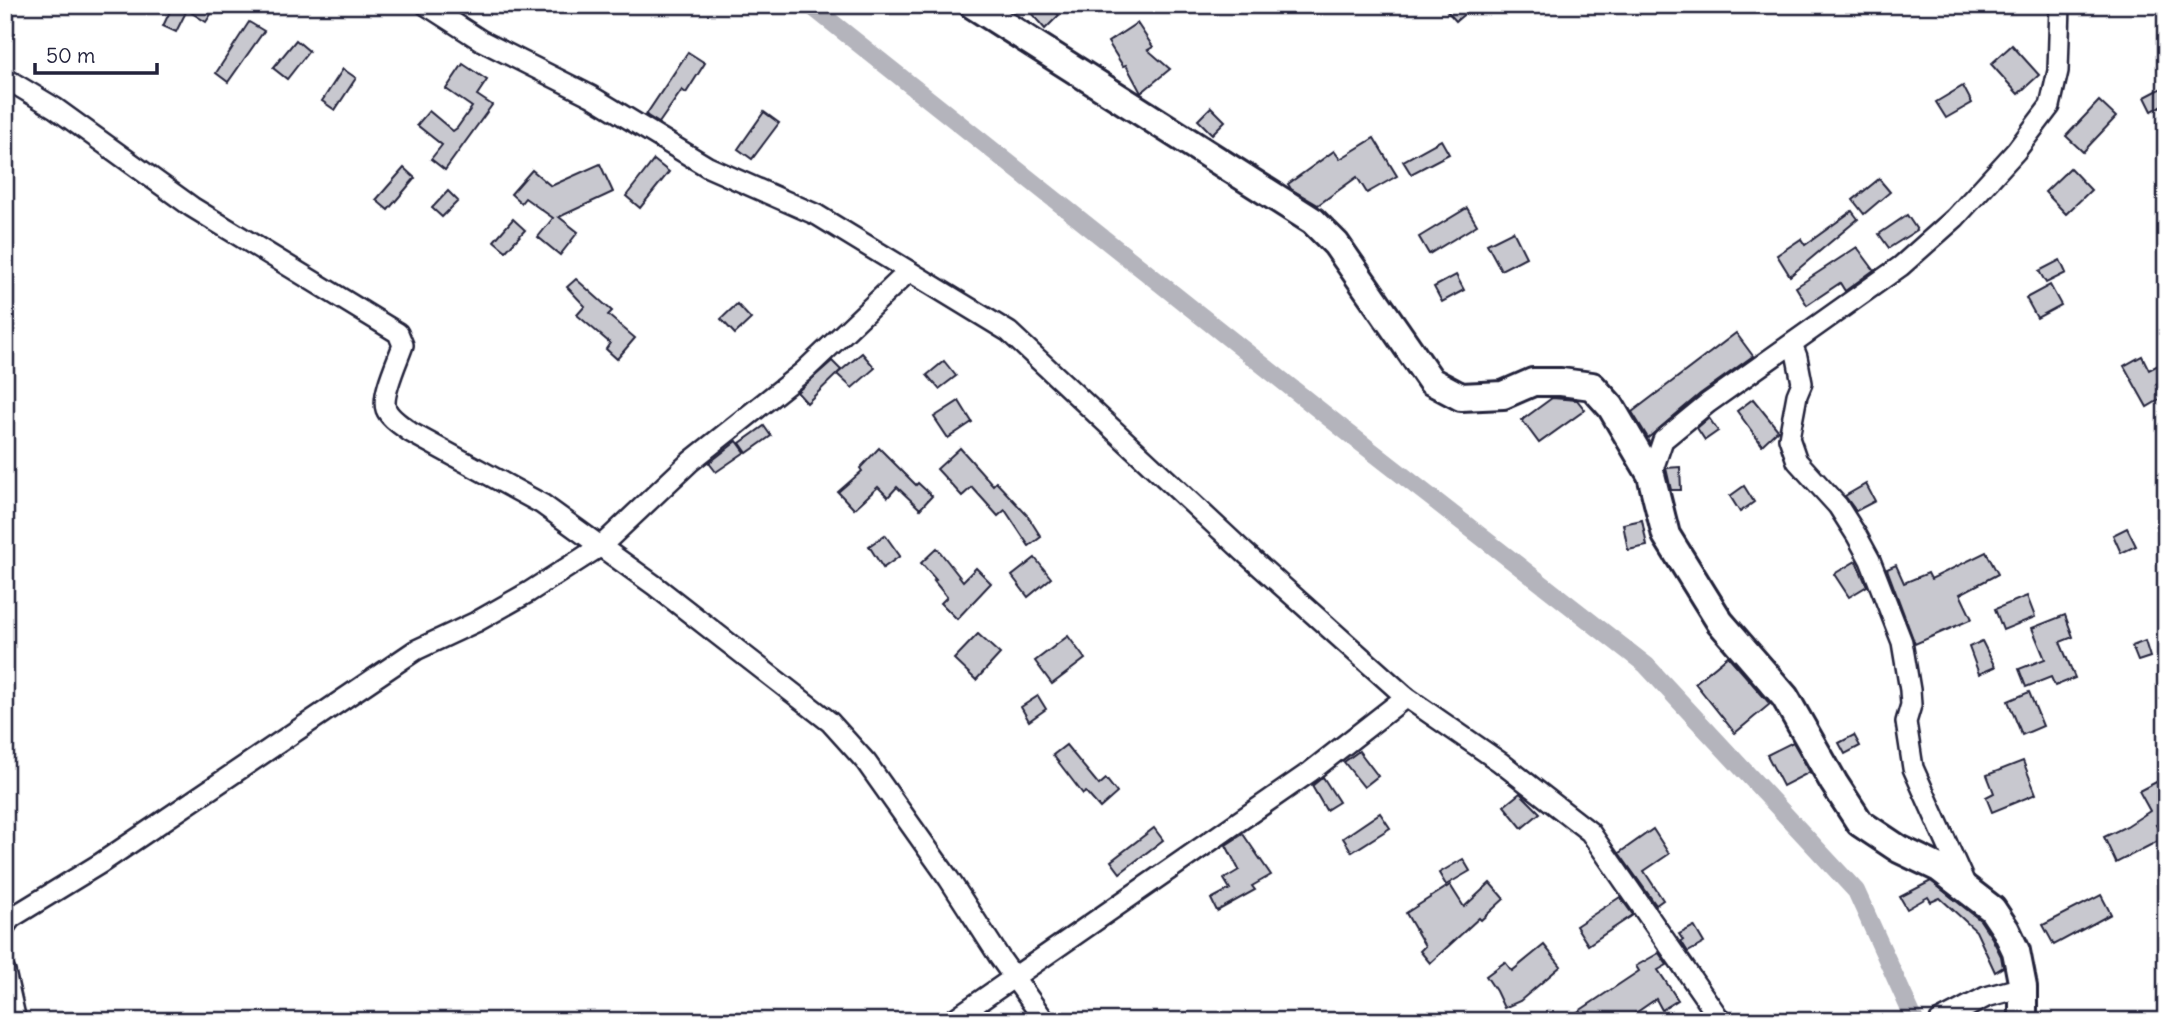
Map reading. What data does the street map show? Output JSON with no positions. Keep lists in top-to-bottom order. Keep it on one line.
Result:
{"scale_bar":"50 m"}
